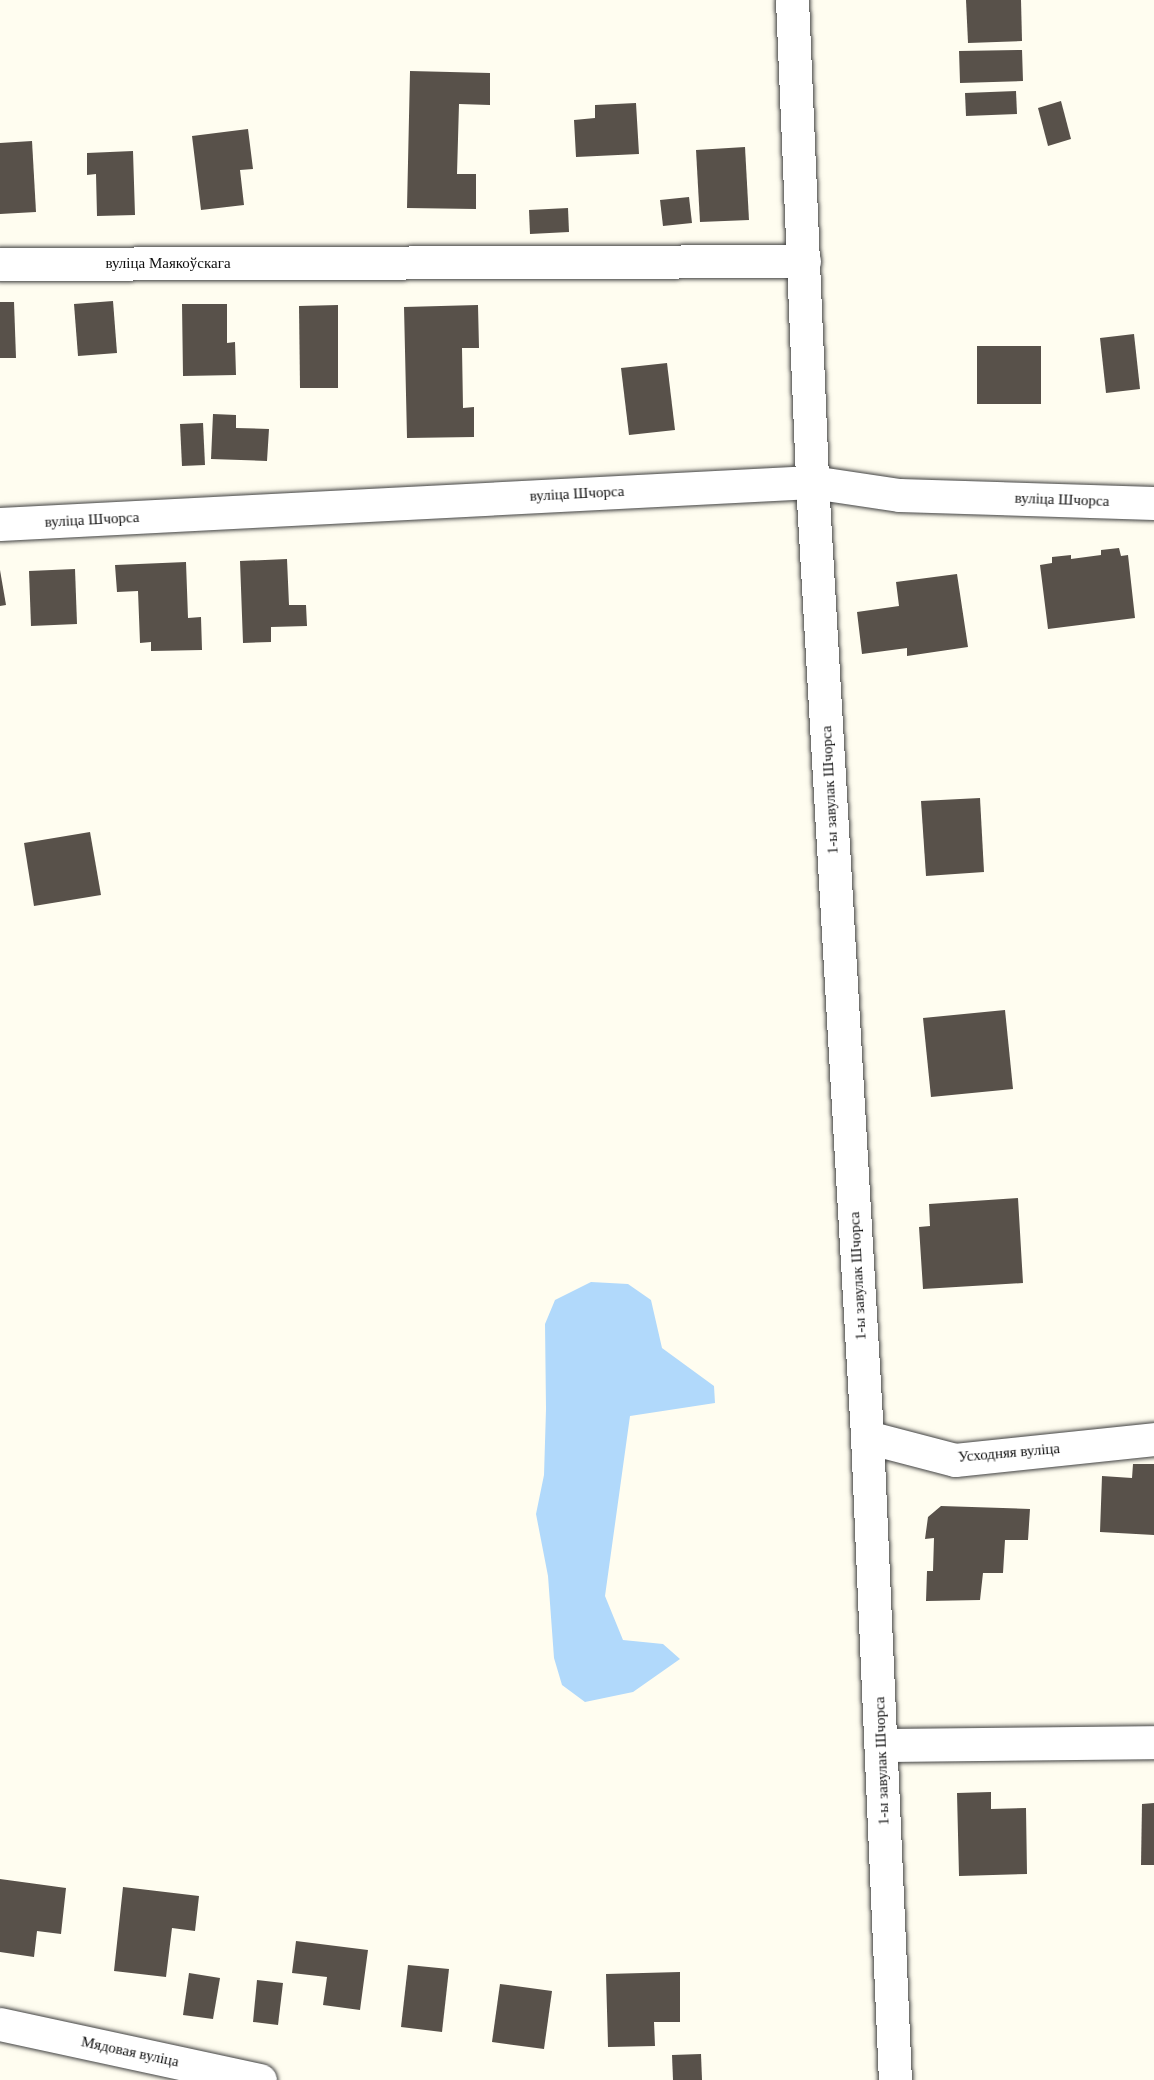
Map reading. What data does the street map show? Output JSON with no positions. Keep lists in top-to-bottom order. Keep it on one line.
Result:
{"streets":{"street":["вуліца Маякоўскага","вуліца Шчорса","1-ы завулак Шчорса","Усходняя вуліца","Мядовая вуліца"]},"crossings":[["вуліца Маякоўскага","1-ы завулак Шчорса"],["вуліца Шчорса","1-ы завулак Шчорса"],["1-ы завулак Шчорса","Усходняя вуліца"]]}
